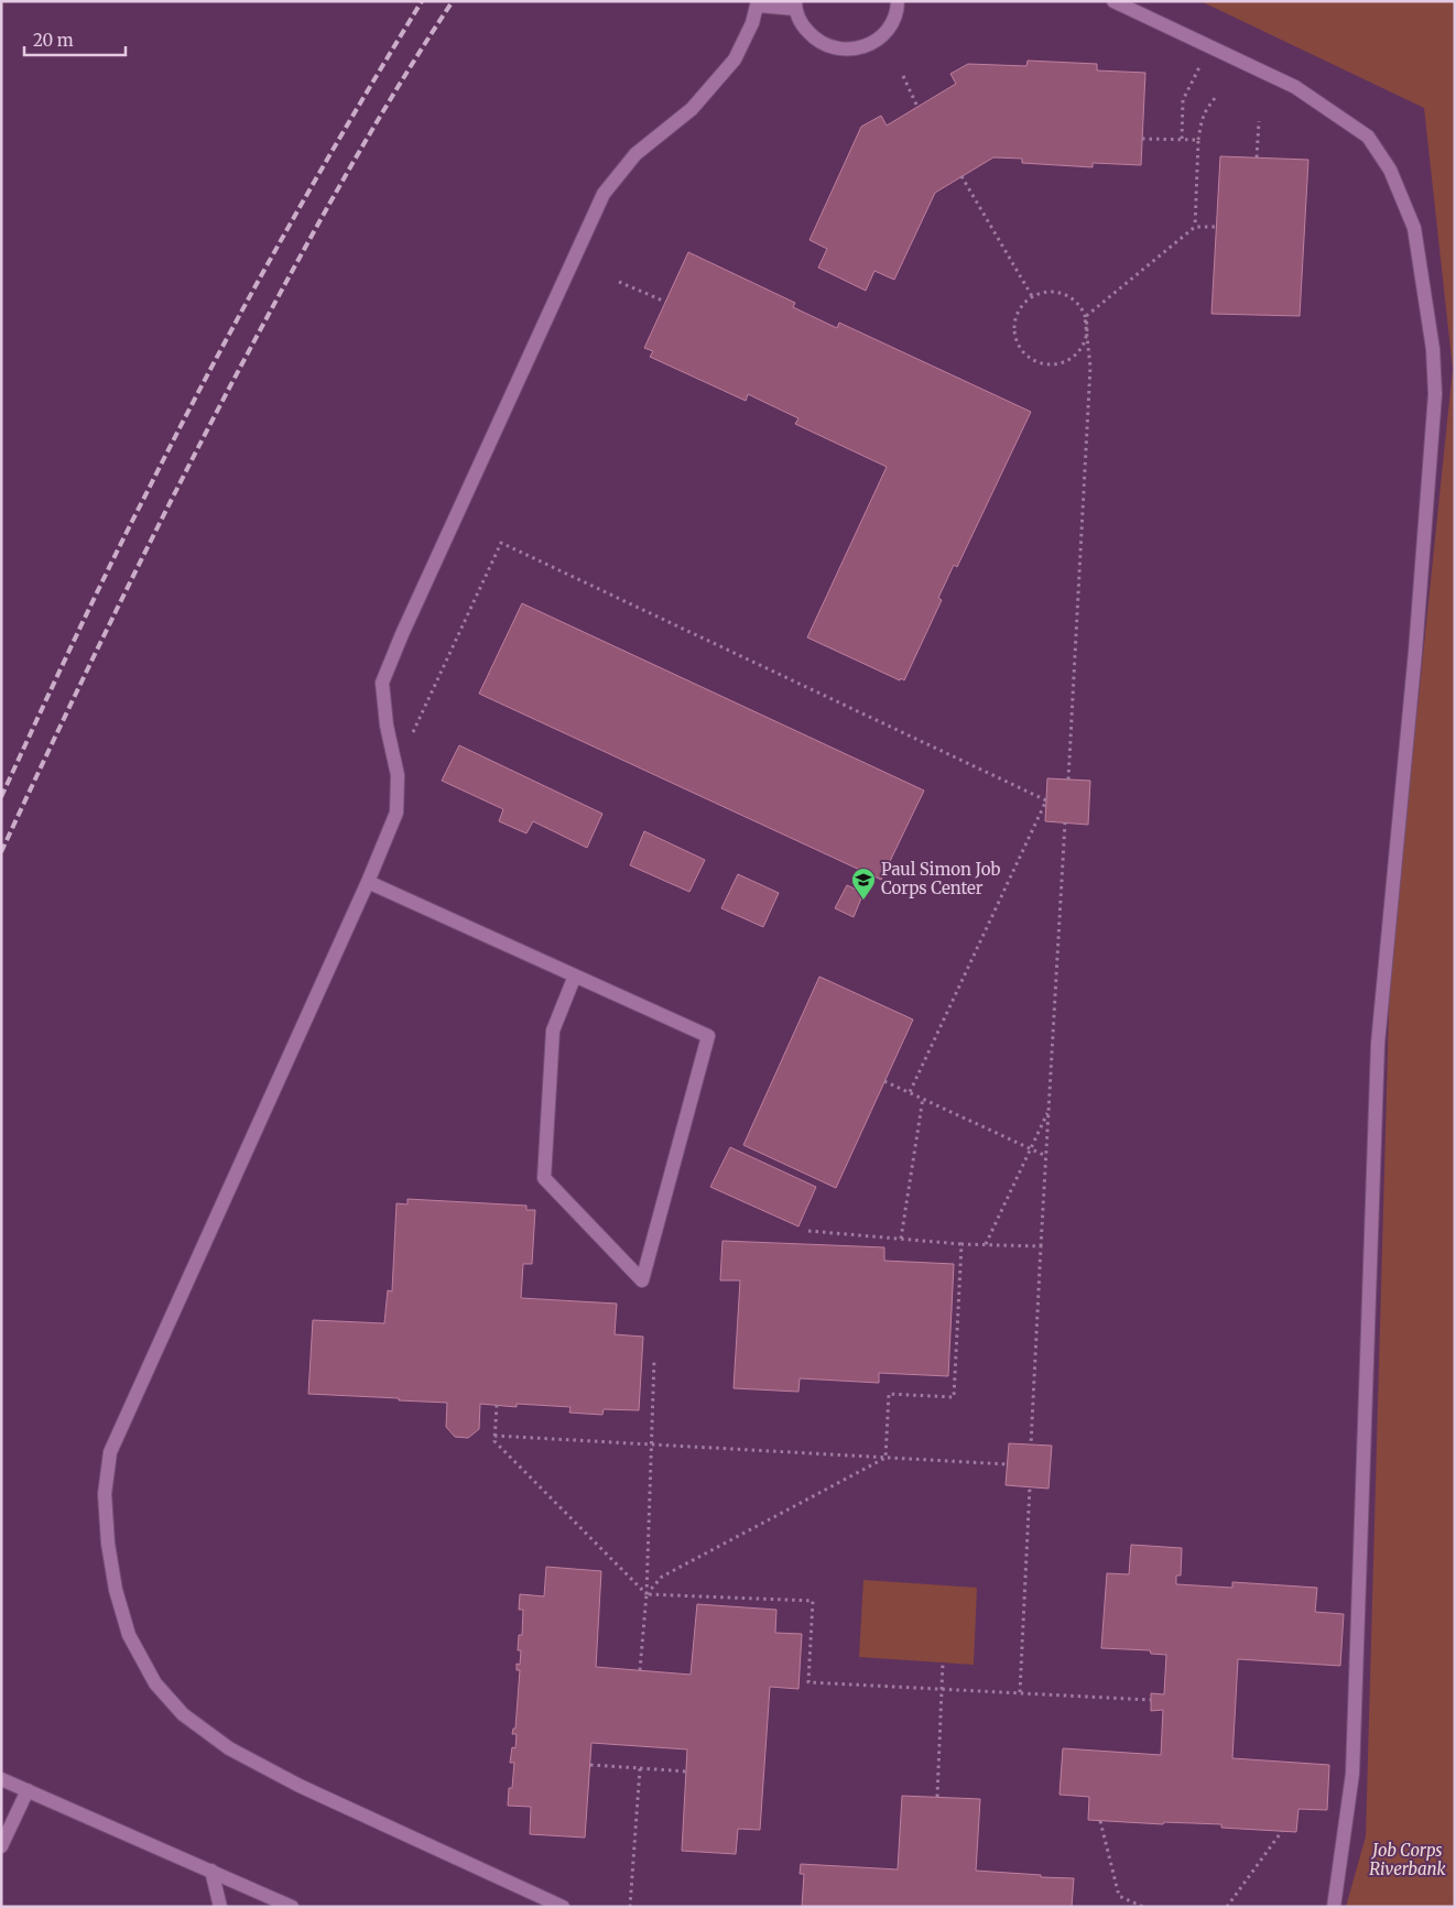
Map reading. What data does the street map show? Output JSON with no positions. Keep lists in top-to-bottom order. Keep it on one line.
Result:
{"parks":["Job Corps Riverbank"],"places":{"school or university":["Paul Simon Job Corps Center"]},"scale_bar":"20 m"}
